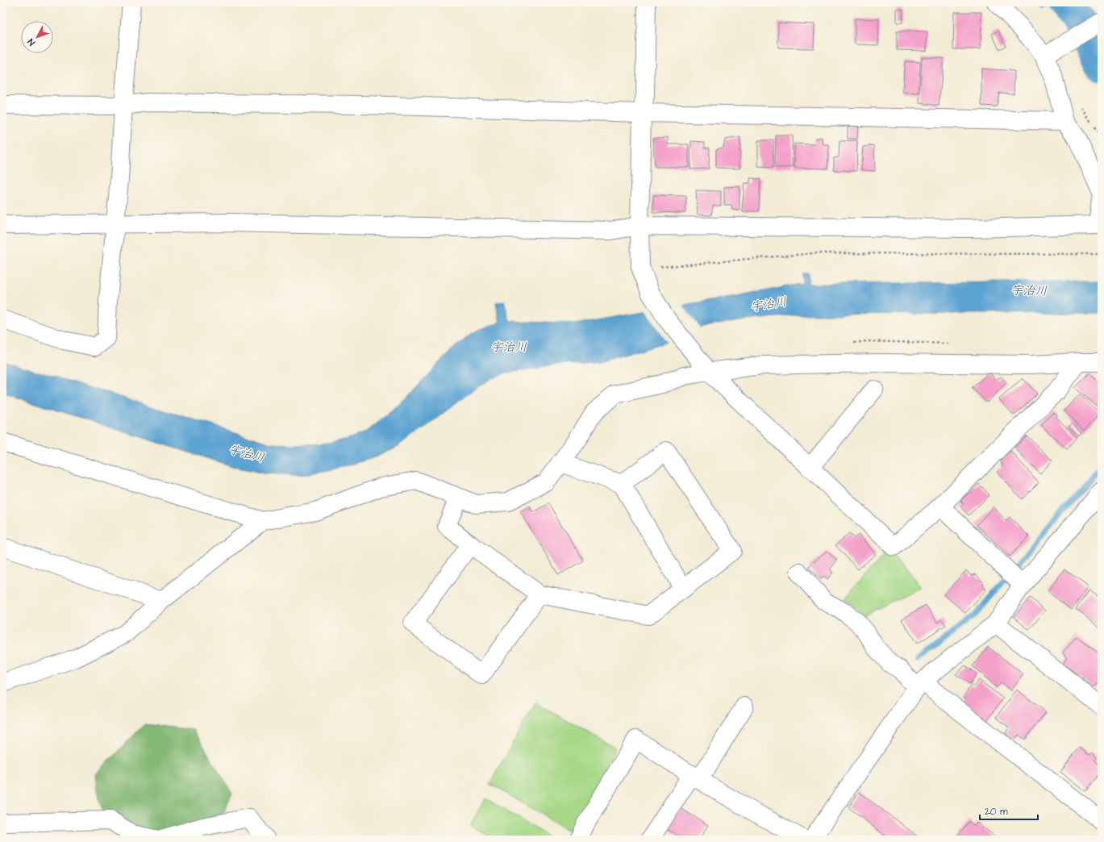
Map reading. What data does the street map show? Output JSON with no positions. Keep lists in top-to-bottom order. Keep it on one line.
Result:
{"water":["宇治川"],"scale_bar":"20 m","north":"bottom left"}
